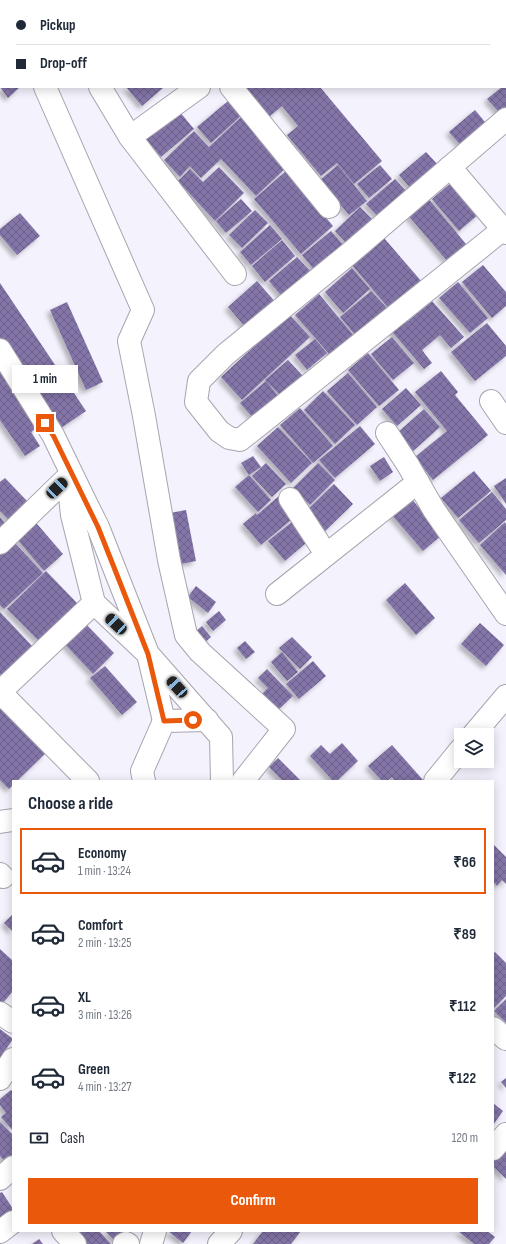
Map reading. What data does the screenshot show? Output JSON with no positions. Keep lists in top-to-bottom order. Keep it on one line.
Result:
{"page":{"banner":["Pickup","Drop-off"],"bubble":"1 min","heading":"Choose a ride","list":[{"name":"Economy","note":"1 min · 13:24","value":"₹66"},{"name":"Comfort","note":"2 min · 13:25","value":"₹89"},{"name":"XL","note":"3 min · 13:26","value":"₹112"},{"name":"Green","note":"4 min · 13:27","value":"₹122"}],"pay":["Cash","120 m"],"buttons":"Confirm"}}
